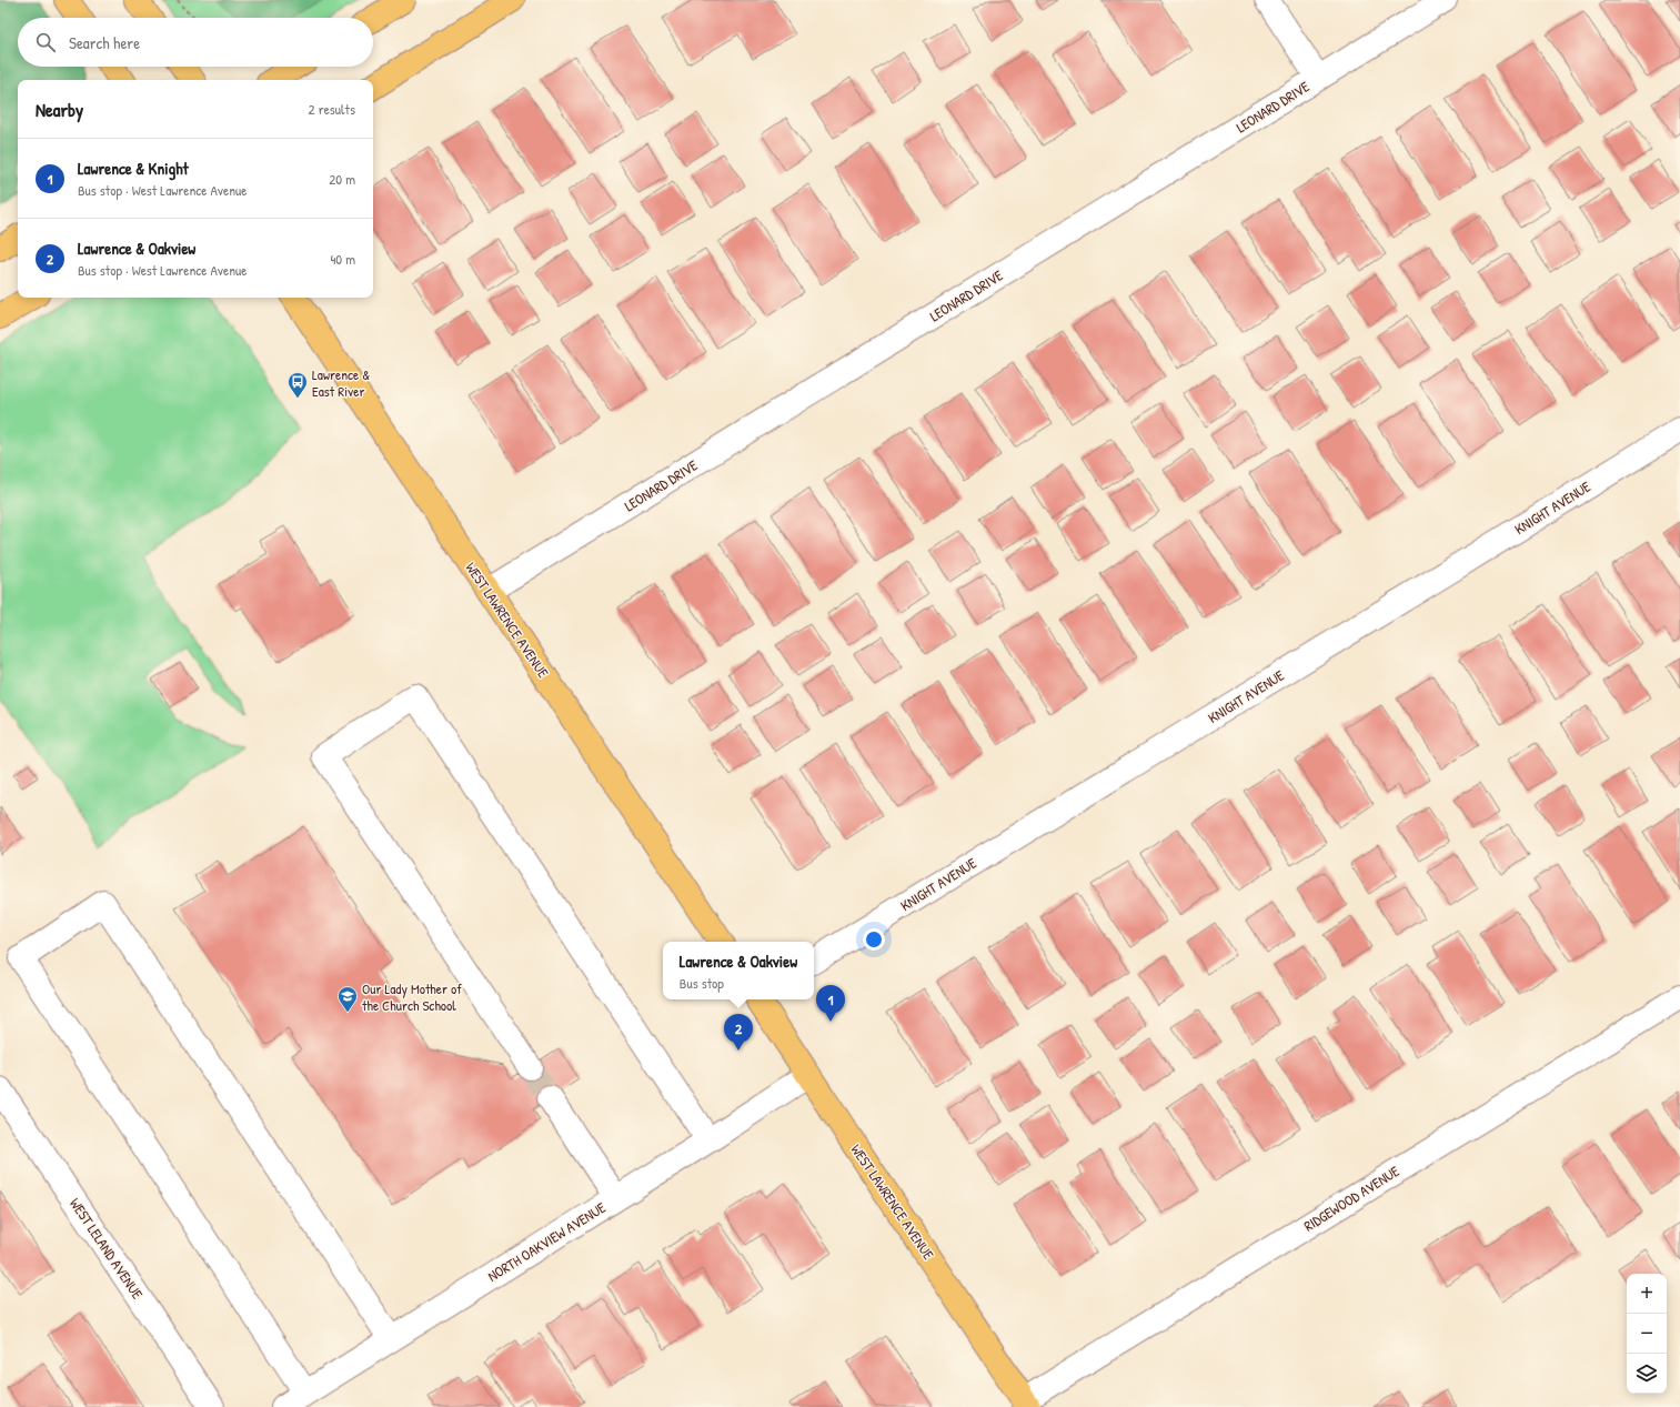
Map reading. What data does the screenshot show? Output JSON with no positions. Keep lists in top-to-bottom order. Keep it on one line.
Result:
{"streets":{"main road":["WEST LAWRENCE AVENUE"],"street":["LEONARD DRIVE","KNIGHT AVENUE","RIDGEWOOD AVENUE","NORTH OAKVIEW AVENUE","WEST LELAND AVENUE"]},"crossings":[["LEONARD DRIVE","WEST LAWRENCE AVENUE"],["WEST LAWRENCE AVENUE","RIDGEWOOD AVENUE"],["WEST LAWRENCE AVENUE","NORTH OAKVIEW AVENUE"]],"places":{"bus stop":["Lawrence & East River"],"school or university":["Our Lady Mother of the Church School"]},"page":{"search":"Search here","heading":["Nearby","2 results"],"list":[{"mark":"1","name":"Lawrence & Knight","note":"Bus stop · West Lawrence Avenue","value":"20 m"},{"mark":"2","name":"Lawrence & Oakview","note":"Bus stop · West Lawrence Avenue","value":"40 m"}],"popup":["Lawrence & Oakview","Bus stop"],"pins":["1","2"],"map_buttons":["+","−"]}}
